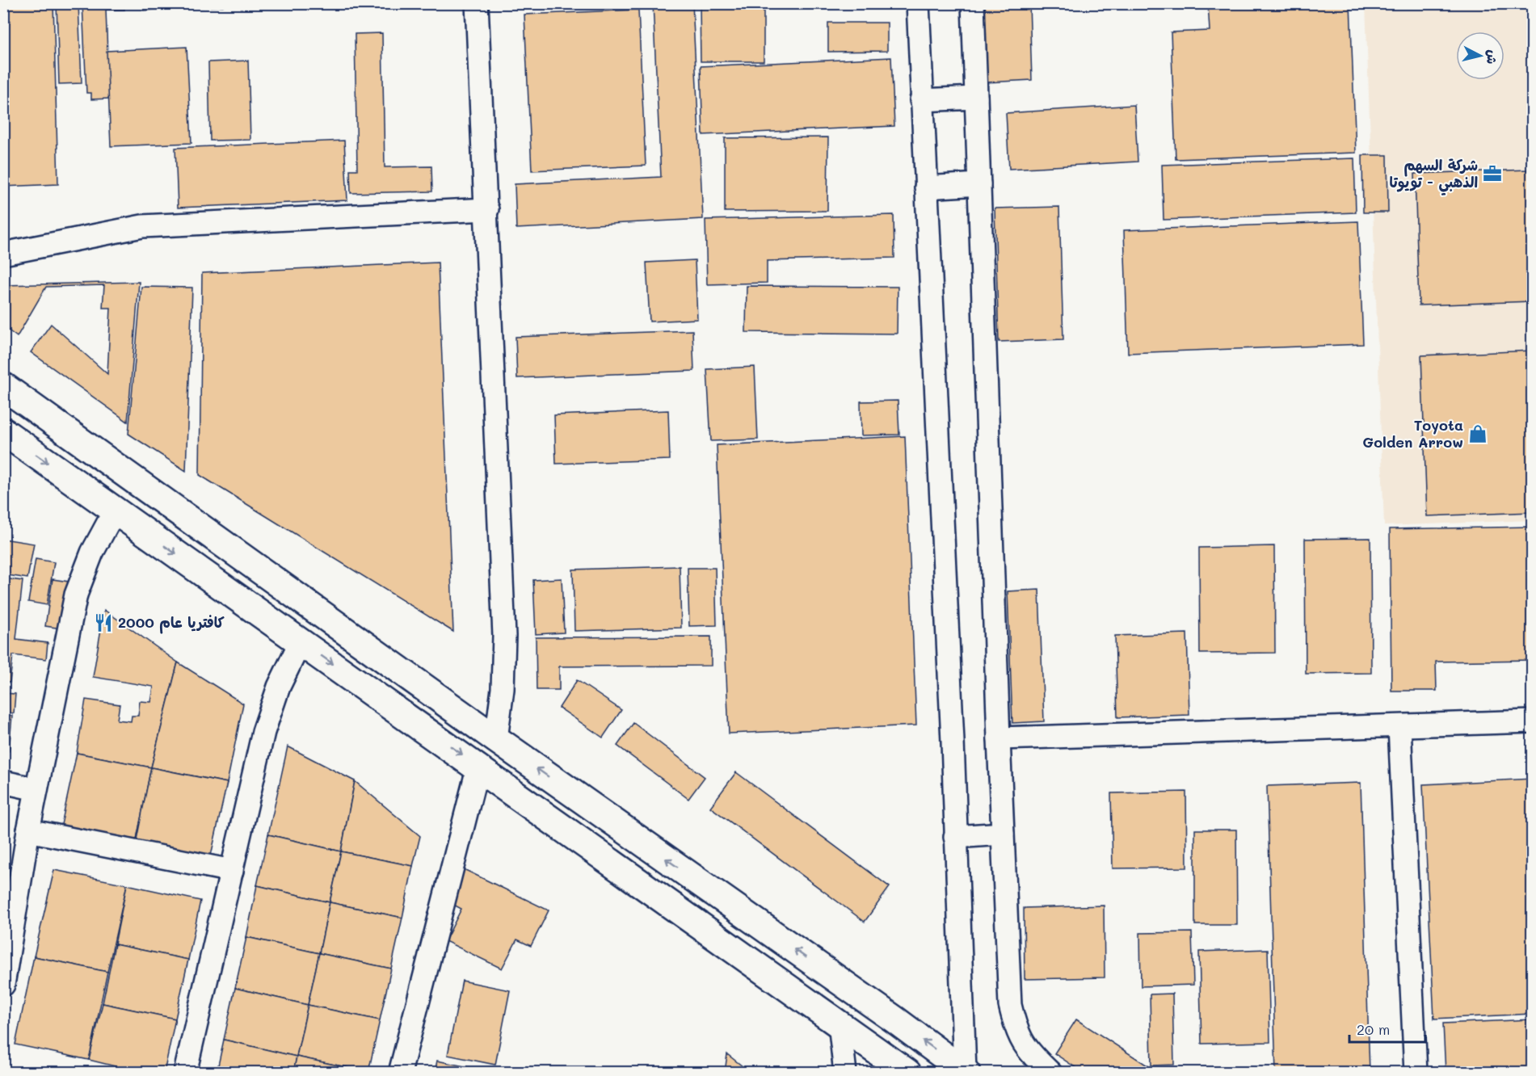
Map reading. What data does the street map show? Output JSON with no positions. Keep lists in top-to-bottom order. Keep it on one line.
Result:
{"places":{"office":["شركة السهم الذهبي - تويوتا"],"shop":["Toyota Golden Arrow"],"restaurant":["كافتريا عام 2000"]},"scale_bar":"20 m","north":"right"}
